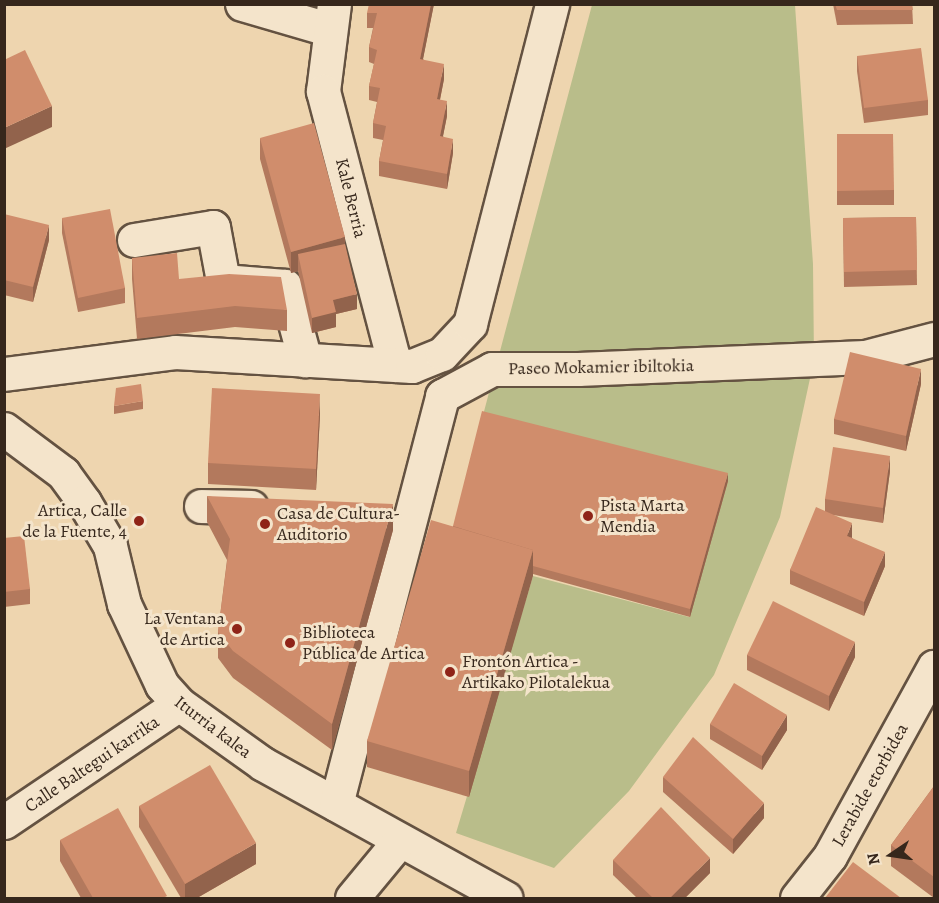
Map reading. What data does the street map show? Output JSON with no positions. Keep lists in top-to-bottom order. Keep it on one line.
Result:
{"streets":{"street":["Kale Berria","Paseo Mokamier ibiltokia","Iturria kalea","Calle Baltegui karrika","Lerabide etorbidea"]},"crossings":[["Paseo Mokamier ibiltokia","Iturria kalea"],["Iturria kalea","Calle Baltegui karrika"]],"places":["Pista Marta Mendia","Artica, Calle de la Fuente, 4","Casa de Cultura- Auditorio","La Ventana de Artica","Biblioteca Pública de Artica","Frontón Artica - Artikako Pilotalekua"],"north":"left"}
